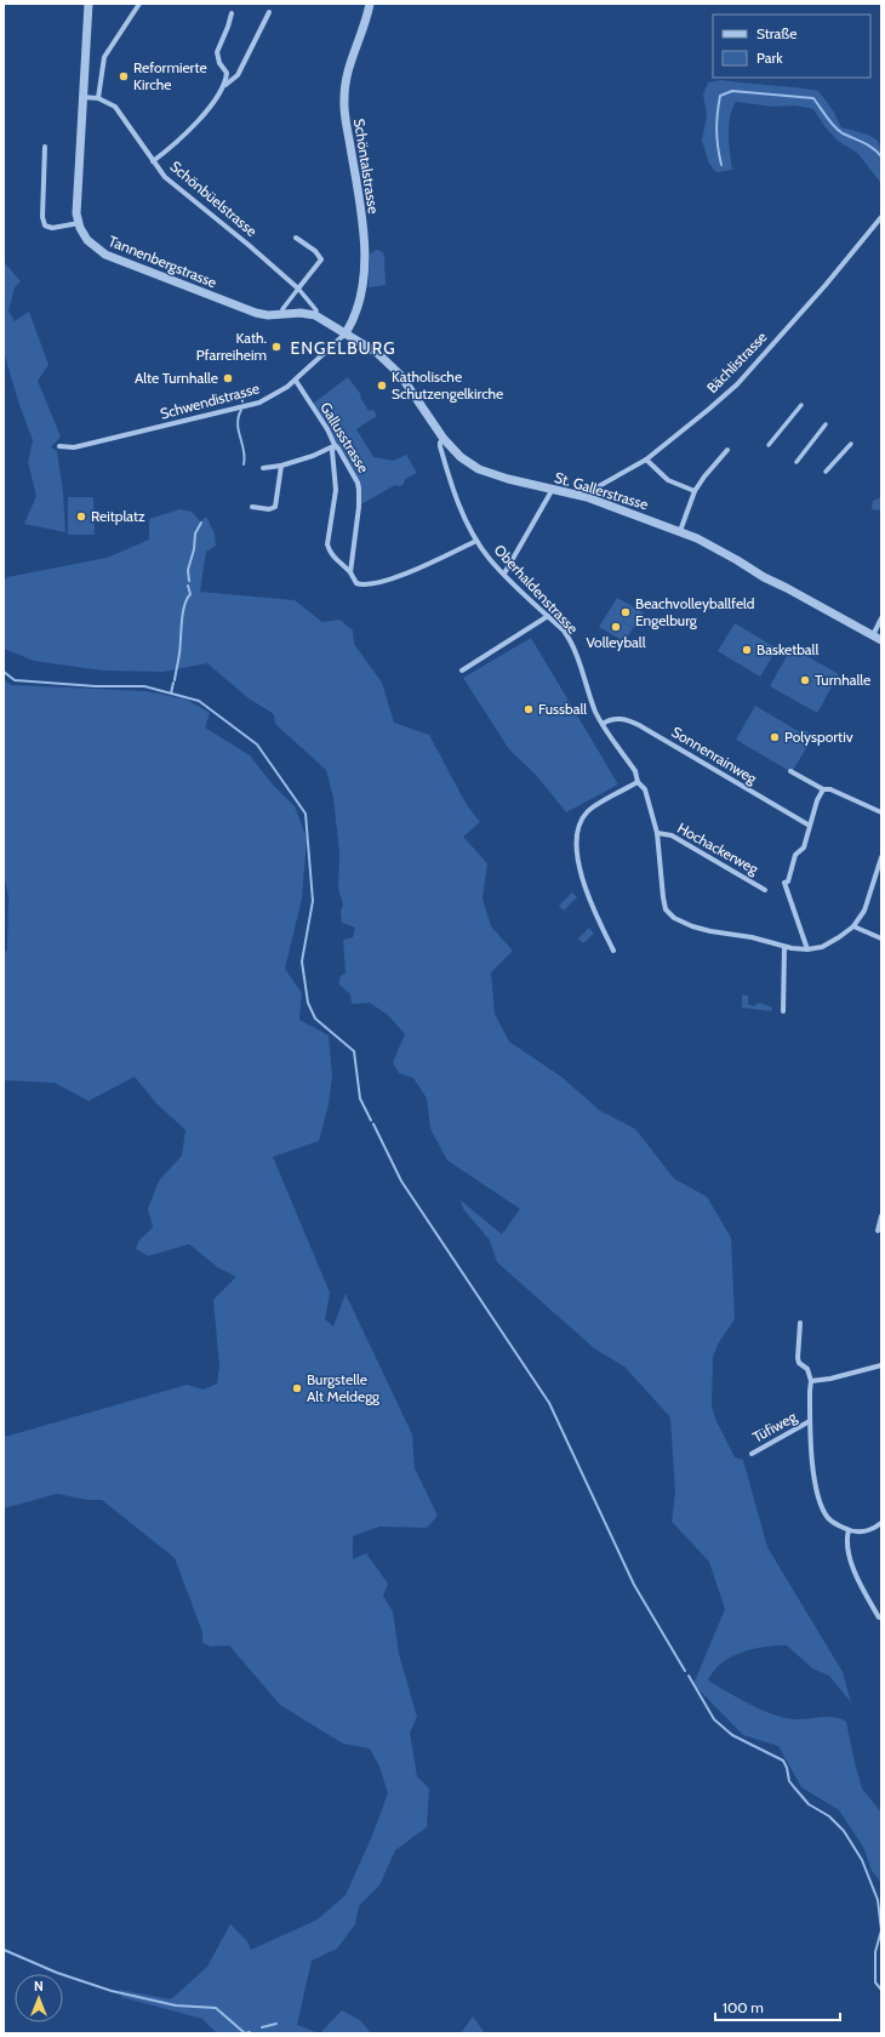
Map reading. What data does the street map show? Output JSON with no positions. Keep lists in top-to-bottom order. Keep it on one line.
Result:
{"streets":{"street":["Schöntalstrasse","Schönbüelstrasse","Tannenbergstrasse","Bächlistrasse","Schwendistrasse","Gallusstrasse","St. Gallerstrasse","Oberhaldenstrasse","Sonnenrainweg","Hochackerweg","Tüfiweg"]},"crossings":[["Schöntalstrasse","Tannenbergstrasse"],["Schöntalstrasse","Schwendistrasse"],["Schöntalstrasse","St. Gallerstrasse"],["Schönbüelstrasse","Tannenbergstrasse"],["Tannenbergstrasse","Schwendistrasse"],["Tannenbergstrasse","St. Gallerstrasse"],["Bächlistrasse","St. Gallerstrasse"],["Schwendistrasse","Gallusstrasse"],["Schwendistrasse","St. Gallerstrasse"],["St. Gallerstrasse","Oberhaldenstrasse"],["Oberhaldenstrasse","Sonnenrainweg"],["Oberhaldenstrasse","Hochackerweg"]],"districts":["ENGELBURG"],"places":["Reformierte Kirche","Kath. Pfarreiheim","Alte Turnhalle","Katholische Schutzengelkirche","Reitplatz","Beachvolleyballfeld Engelburg","Volleyball","Basketball","Turnhalle","Fussball","Polysportiv","Burgstelle Alt Meldegg"],"legend":["Straße","Park"],"scale_bar":"100 m","north":"top"}
